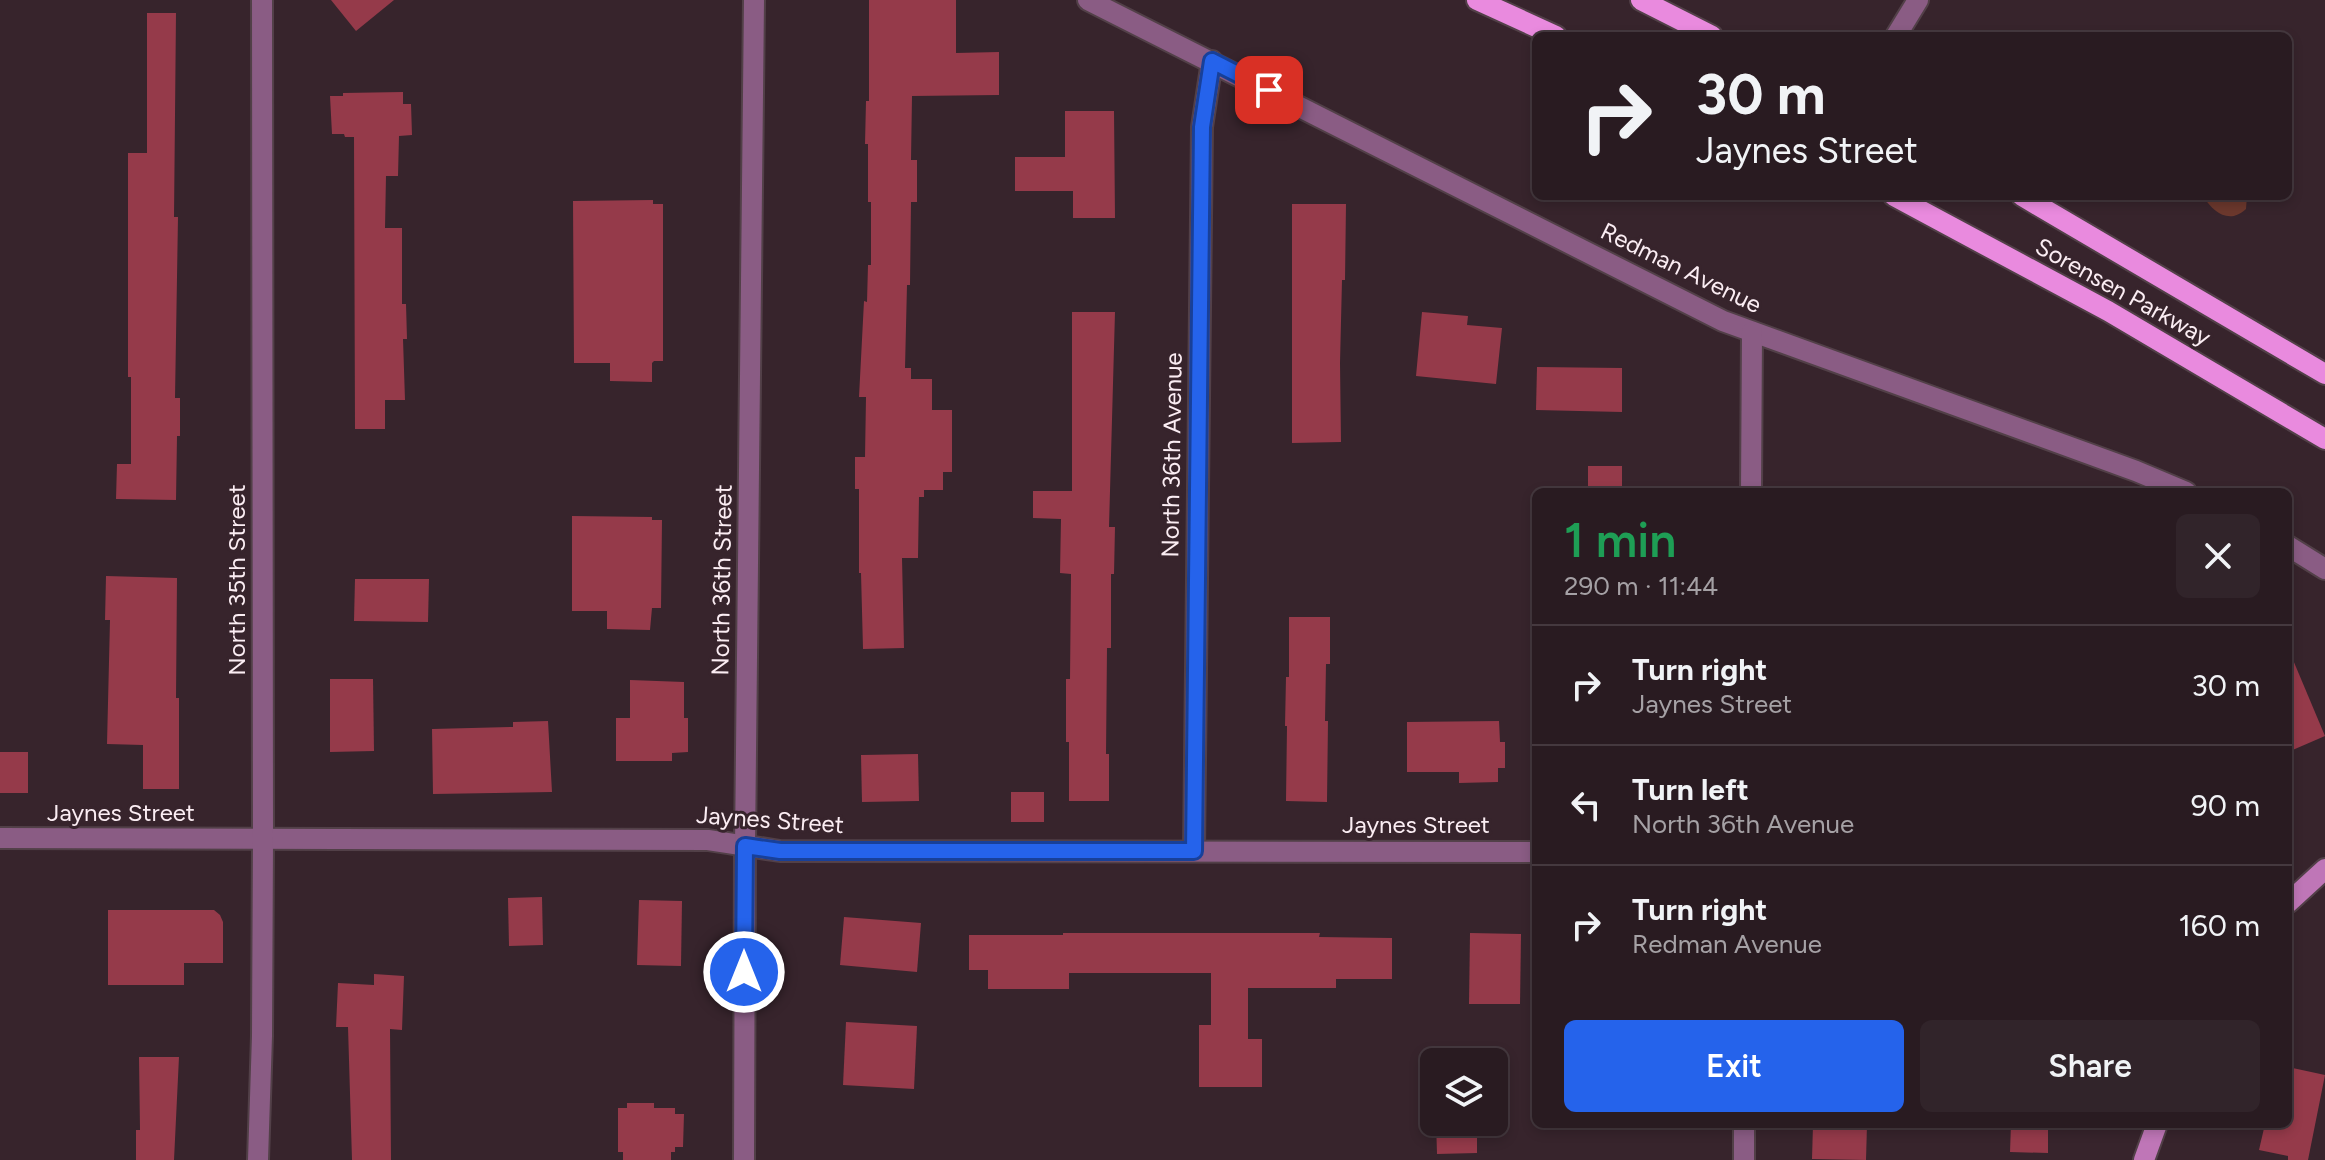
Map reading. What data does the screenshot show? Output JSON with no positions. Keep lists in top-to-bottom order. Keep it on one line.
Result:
{"streets":{"main road":["Sorensen Parkway"],"street":["Redman Avenue","North 36th Avenue","North 35th Street","North 36th Street","Jaynes Street"]},"crossings":[["Redman Avenue","North 36th Avenue"],["North 36th Avenue","Jaynes Street"],["North 35th Street","Jaynes Street"],["North 36th Street","Jaynes Street"]],"page":{"turn":["30 m","Jaynes Street"],"heading":["1 min","290 m · 11:44"],"list":[{"name":"Turn right","note":"Jaynes Street","value":"30 m"},{"name":"Turn left","note":"North 36th Avenue","value":"90 m"},{"name":"Turn right","note":"Redman Avenue","value":"160 m"}],"buttons":["Exit","Share"]}}
